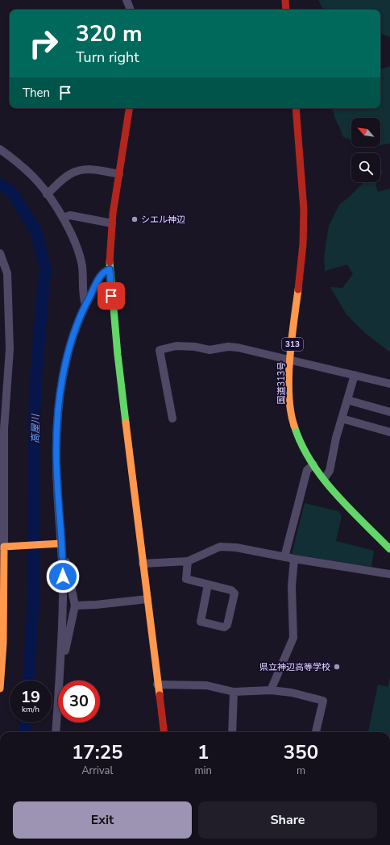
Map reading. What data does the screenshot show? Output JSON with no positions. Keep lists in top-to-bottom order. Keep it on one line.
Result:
{"streets":{"main road":["313","国道313号"]},"water":["高屋川"],"places":["シエル神辺","県立神辺高等学校"],"north":"top left","page":{"turn":["320 m","Turn right"],"then":"Then","speed":"19 km/h","limit":"30","eta":["17:25","Arrival","1","min","350","m"],"buttons":["Exit","Share"]}}
